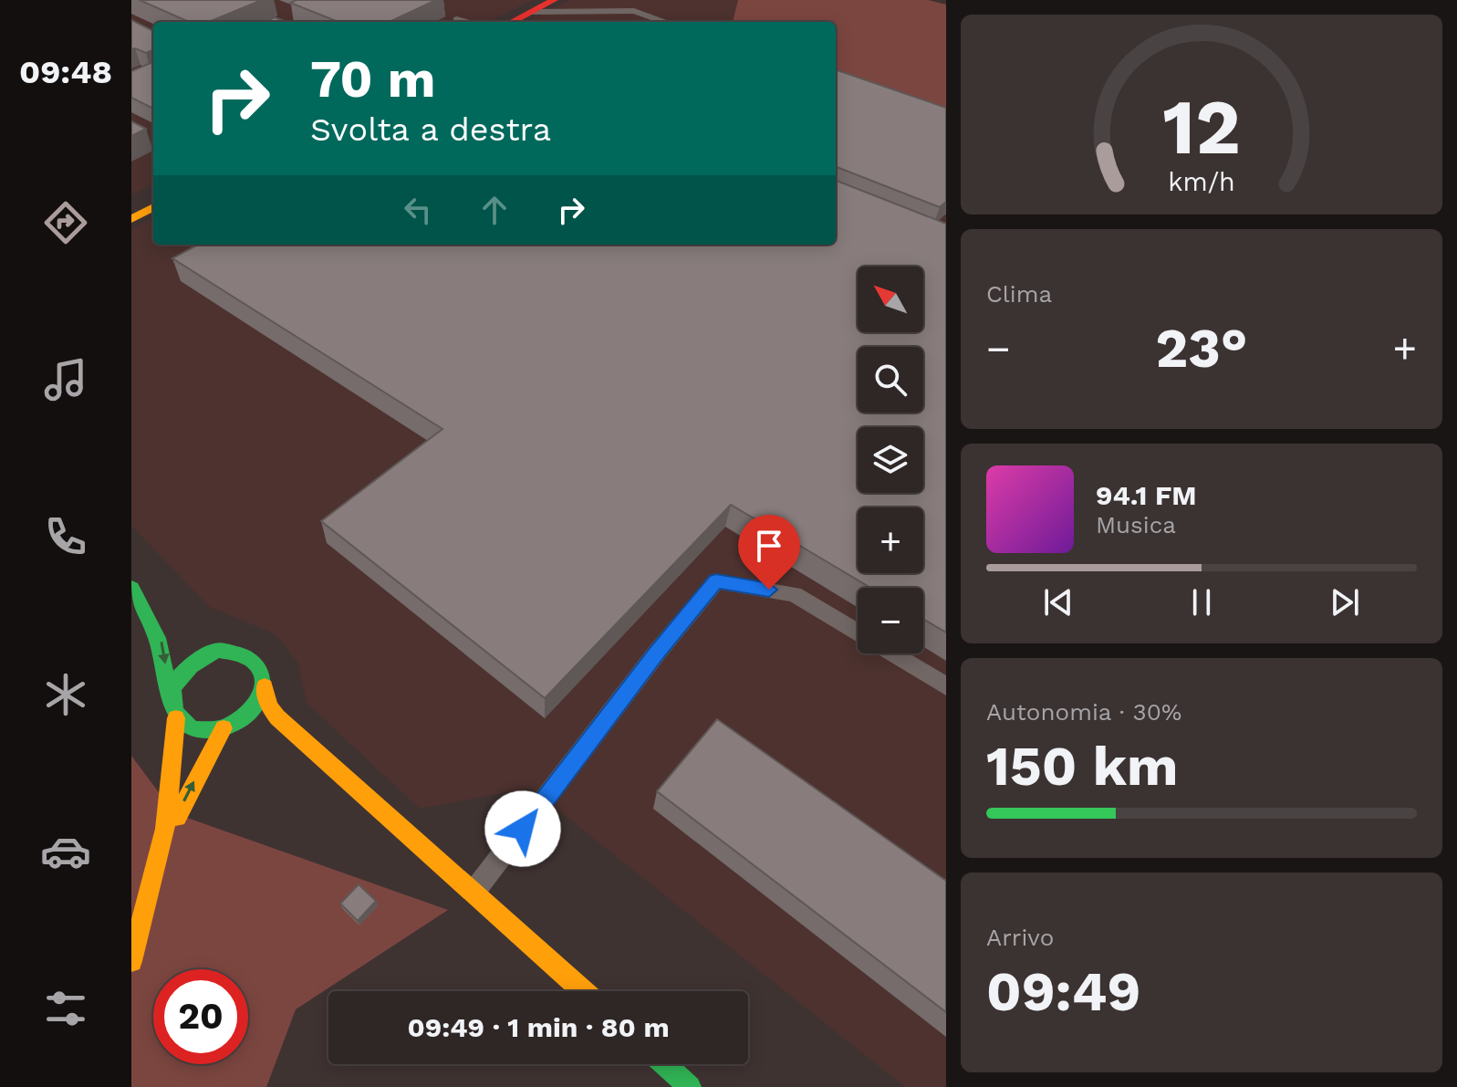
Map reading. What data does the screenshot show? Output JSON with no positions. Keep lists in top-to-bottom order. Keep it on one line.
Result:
{"north":"top left","page":{"tabs":"09:48","turn":["70 m","Svolta a destra"],"tile":["Clima",["Autonomia · 30%","150 km"],["Arrivo","09:49"]],"map_buttons":["+","−"],"heat":["−","23°","+"],"song":["94.1 FM","Musica"],"limit":"20","trip":"09:49 · 1 min · 80 m","gauge":["12","km/h"]}}
